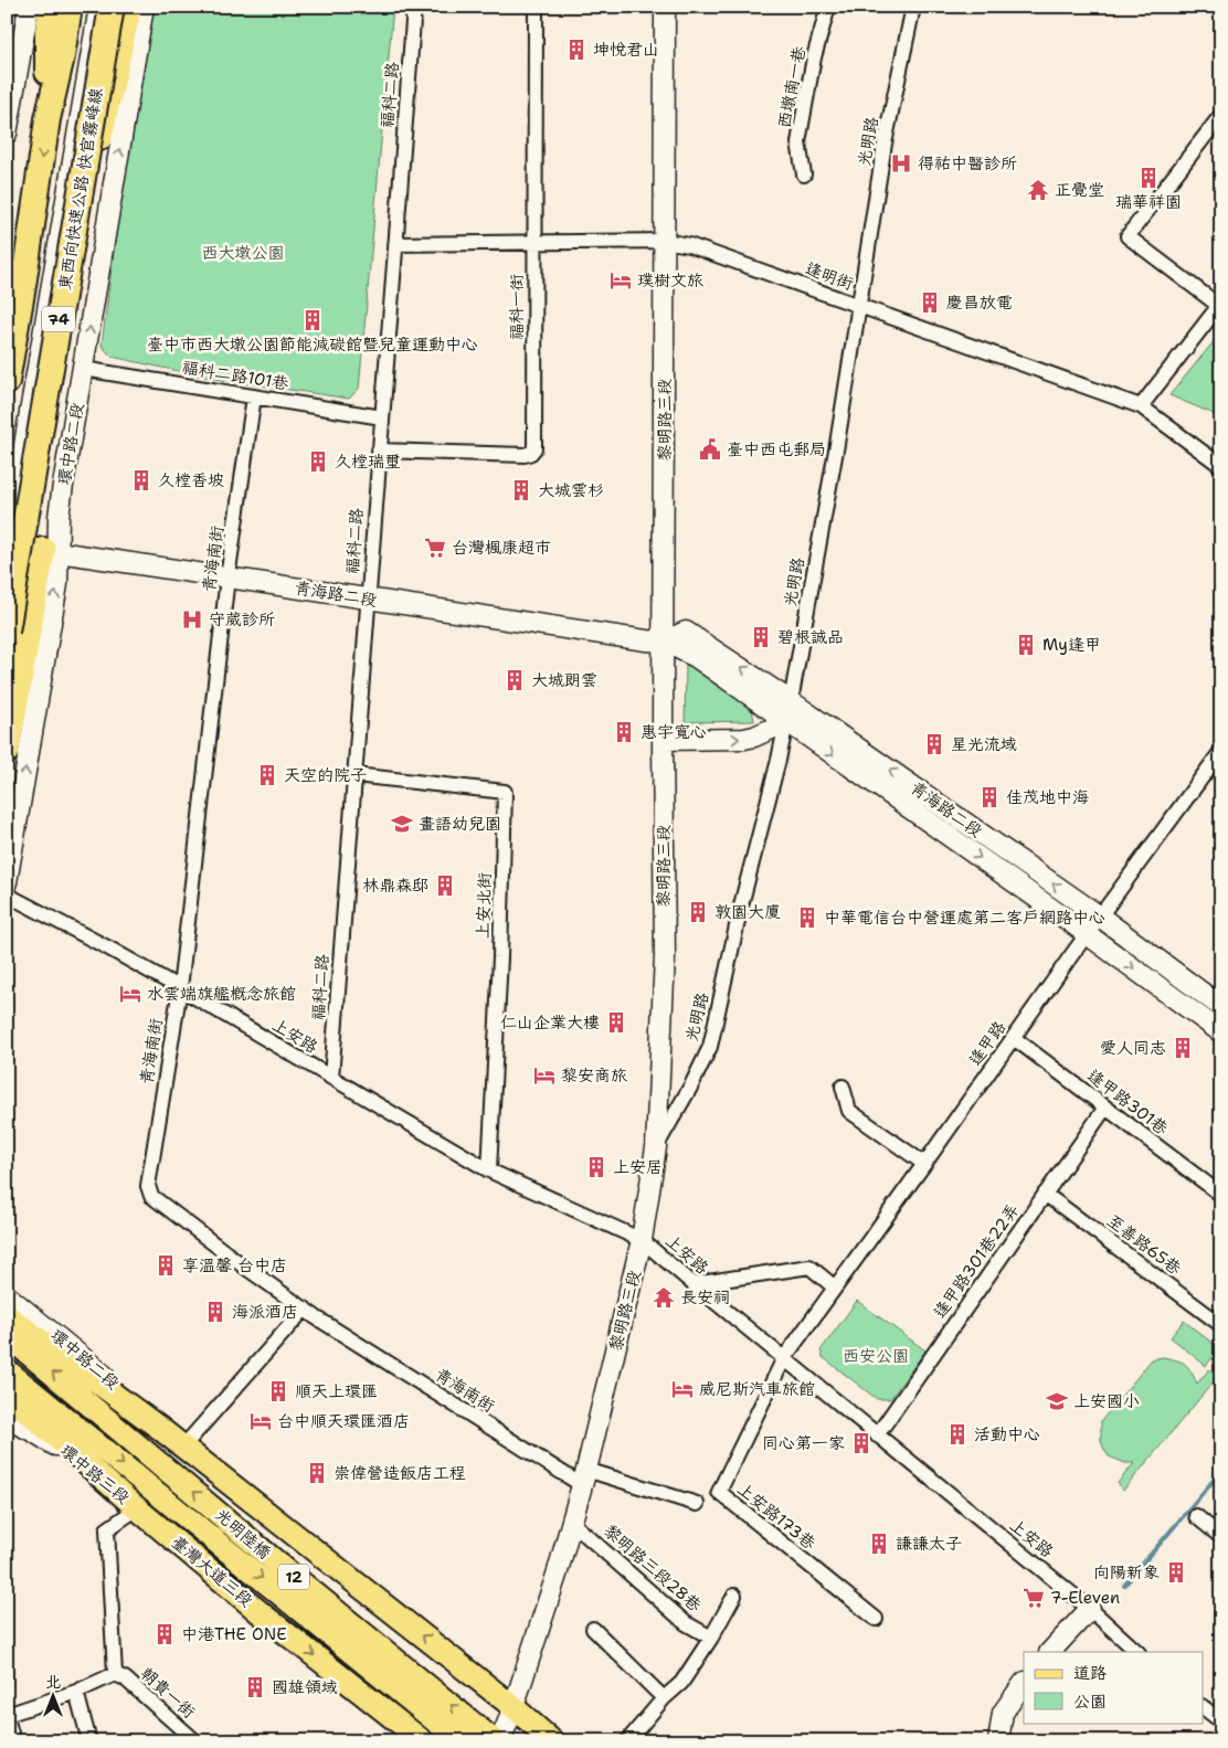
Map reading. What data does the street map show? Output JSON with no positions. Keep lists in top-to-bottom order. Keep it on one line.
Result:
{"streets":{"highway":["東西向快速公路 快官霧峰線","74"],"main road":["黎明路三段","環中路二段","青海路二段","環中路三段","光明陸橋","臺灣大道三段","12"],"street":["西墩南一巷","福科二路","光明路","逢明街","福科一街","福科二路101巷","青海南街","上安北街","上安路","逢甲路","逢甲路301巷","至善路65巷","逢甲路301巷22弄","上安路173巷","黎明路三段28巷","朝貴一街"]},"crossings":[["福科二路","逢明街"],["福科二路","福科一街"],["福科二路","福科二路101巷"],["福科二路","青海路二段"],["福科二路","上安北街"],["福科二路","上安路"],["光明路","逢明街"],["光明路","黎明路三段"],["光明路","青海路二段"],["東西向快速公路 快官霧峰線","74"],["逢明街","福科一街"],["逢明街","黎明路三段"],["福科二路101巷","環中路二段"],["福科二路101巷","青海南街"],["黎明路三段","青海南街"],["黎明路三段","青海路二段"],["黎明路三段","上安路"],["黎明路三段","黎明路三段28巷"],["黎明路三段","12"],["環中路二段","青海路二段"],["環中路二段","12"],["青海南街","青海路二段"],["青海南街","上安路"],["青海路二段","逢甲路"],["上安北街","上安路"],["上安路","逢甲路"],["上安路","逢甲路301巷22弄"],["上安路","上安路173巷"],["逢甲路","逢甲路301巷"],["逢甲路","上安路173巷"],["逢甲路301巷","逢甲路301巷22弄"],["至善路65巷","逢甲路301巷22弄"],["環中路三段","臺灣大道三段"]],"parks":["西大墩公園","西安公園"],"places":{"building":["坤悅君山","瑞華祥園","慶昌放電","臺中市西大墩公園節能減碳館暨兒童運動中心","久樘瑞璽","久樘香坡","大城雲杉","碧根誠品","My逢甲","大城朗雲","惠宇寬心","星光流域","天空的院子","佳茂地中海","林鼎森邸","敦園大廈","中華電信台中營運處第二客戶網路中心","仁山企業大樓","愛人同志","上安居","享溫馨 台中店","海派酒店","順天上環匯","活動中心","同心第一家","崇偉營造飯店工程","謙謙太子","向陽新象","中港THE ONE","國雄領域"],"hospital":["得祐中醫診所","守葳診所"],"temple":["正覺堂","長安祠"],"hotel":["璞樹文旅","水雲端旗艦概念旅館","黎安商旅","威尼斯汽車旅館","台中順天環匯酒店"],"public building":["臺中西屯郵局"],"supermarket":["台灣楓康超市","7-Eleven"],"school or university":["畫語幼兒園","上安國小"]},"legend":["道路","公園"],"north":"top"}
